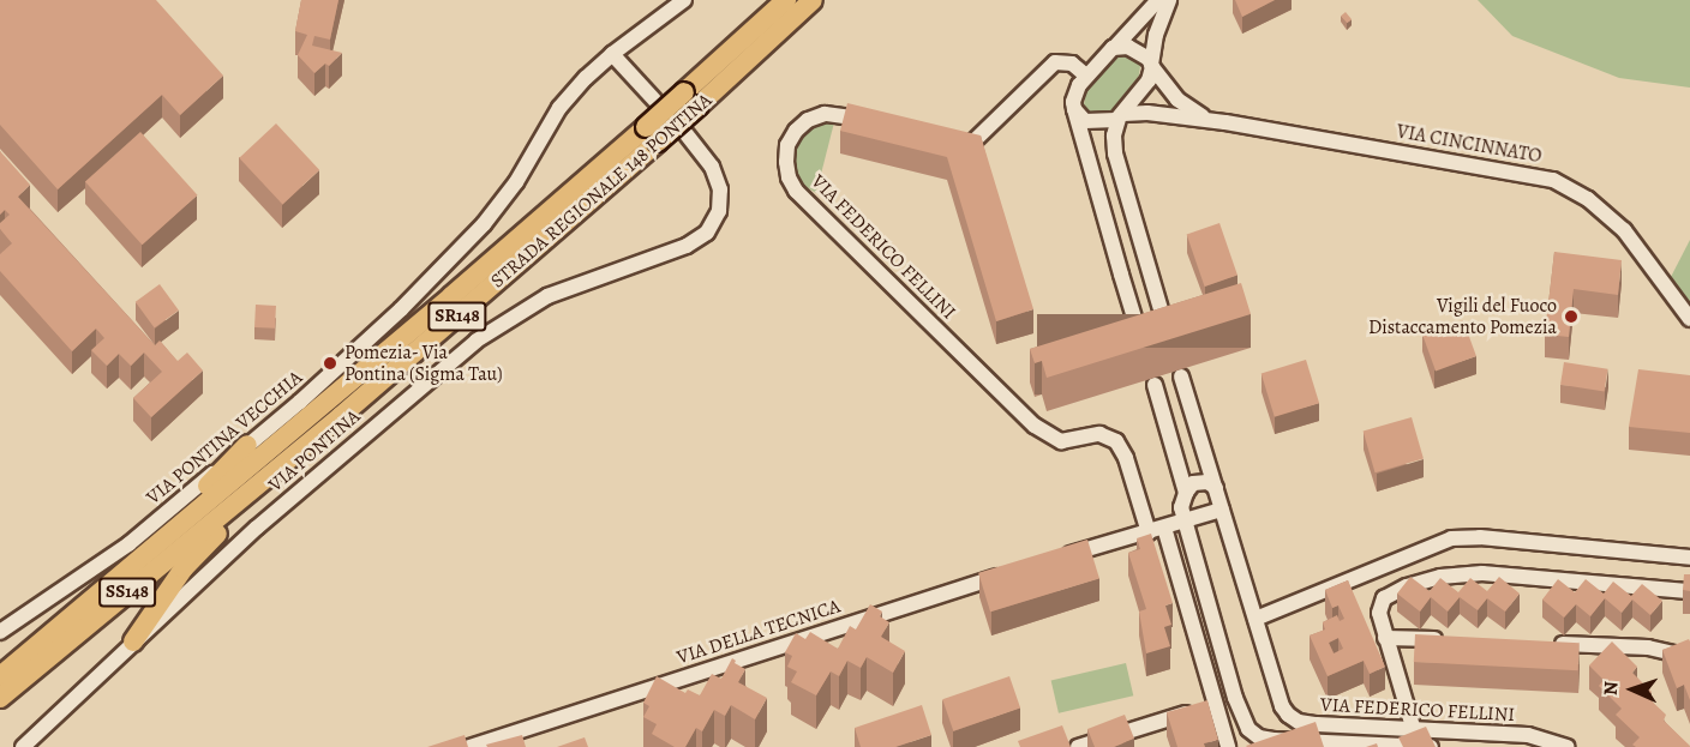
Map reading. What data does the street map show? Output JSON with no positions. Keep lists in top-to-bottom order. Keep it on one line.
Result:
{"streets":{"highway":["STRADA REGIONALE 148 PONTINA","SR148","SS148"],"street":["VIA CINCINNATO","VIA FEDERICO FELLINI","VIA PONTINA VECCHIA","VIA PONTINA","VIA DELLA TECNICA"]},"crossings":[["STRADA REGIONALE 148 PONTINA","SS148"]],"places":["Vigili del Fuoco Distaccamento Pomezia","Pomezia- Via Pontina (Sigma Tau)"],"north":"left"}
